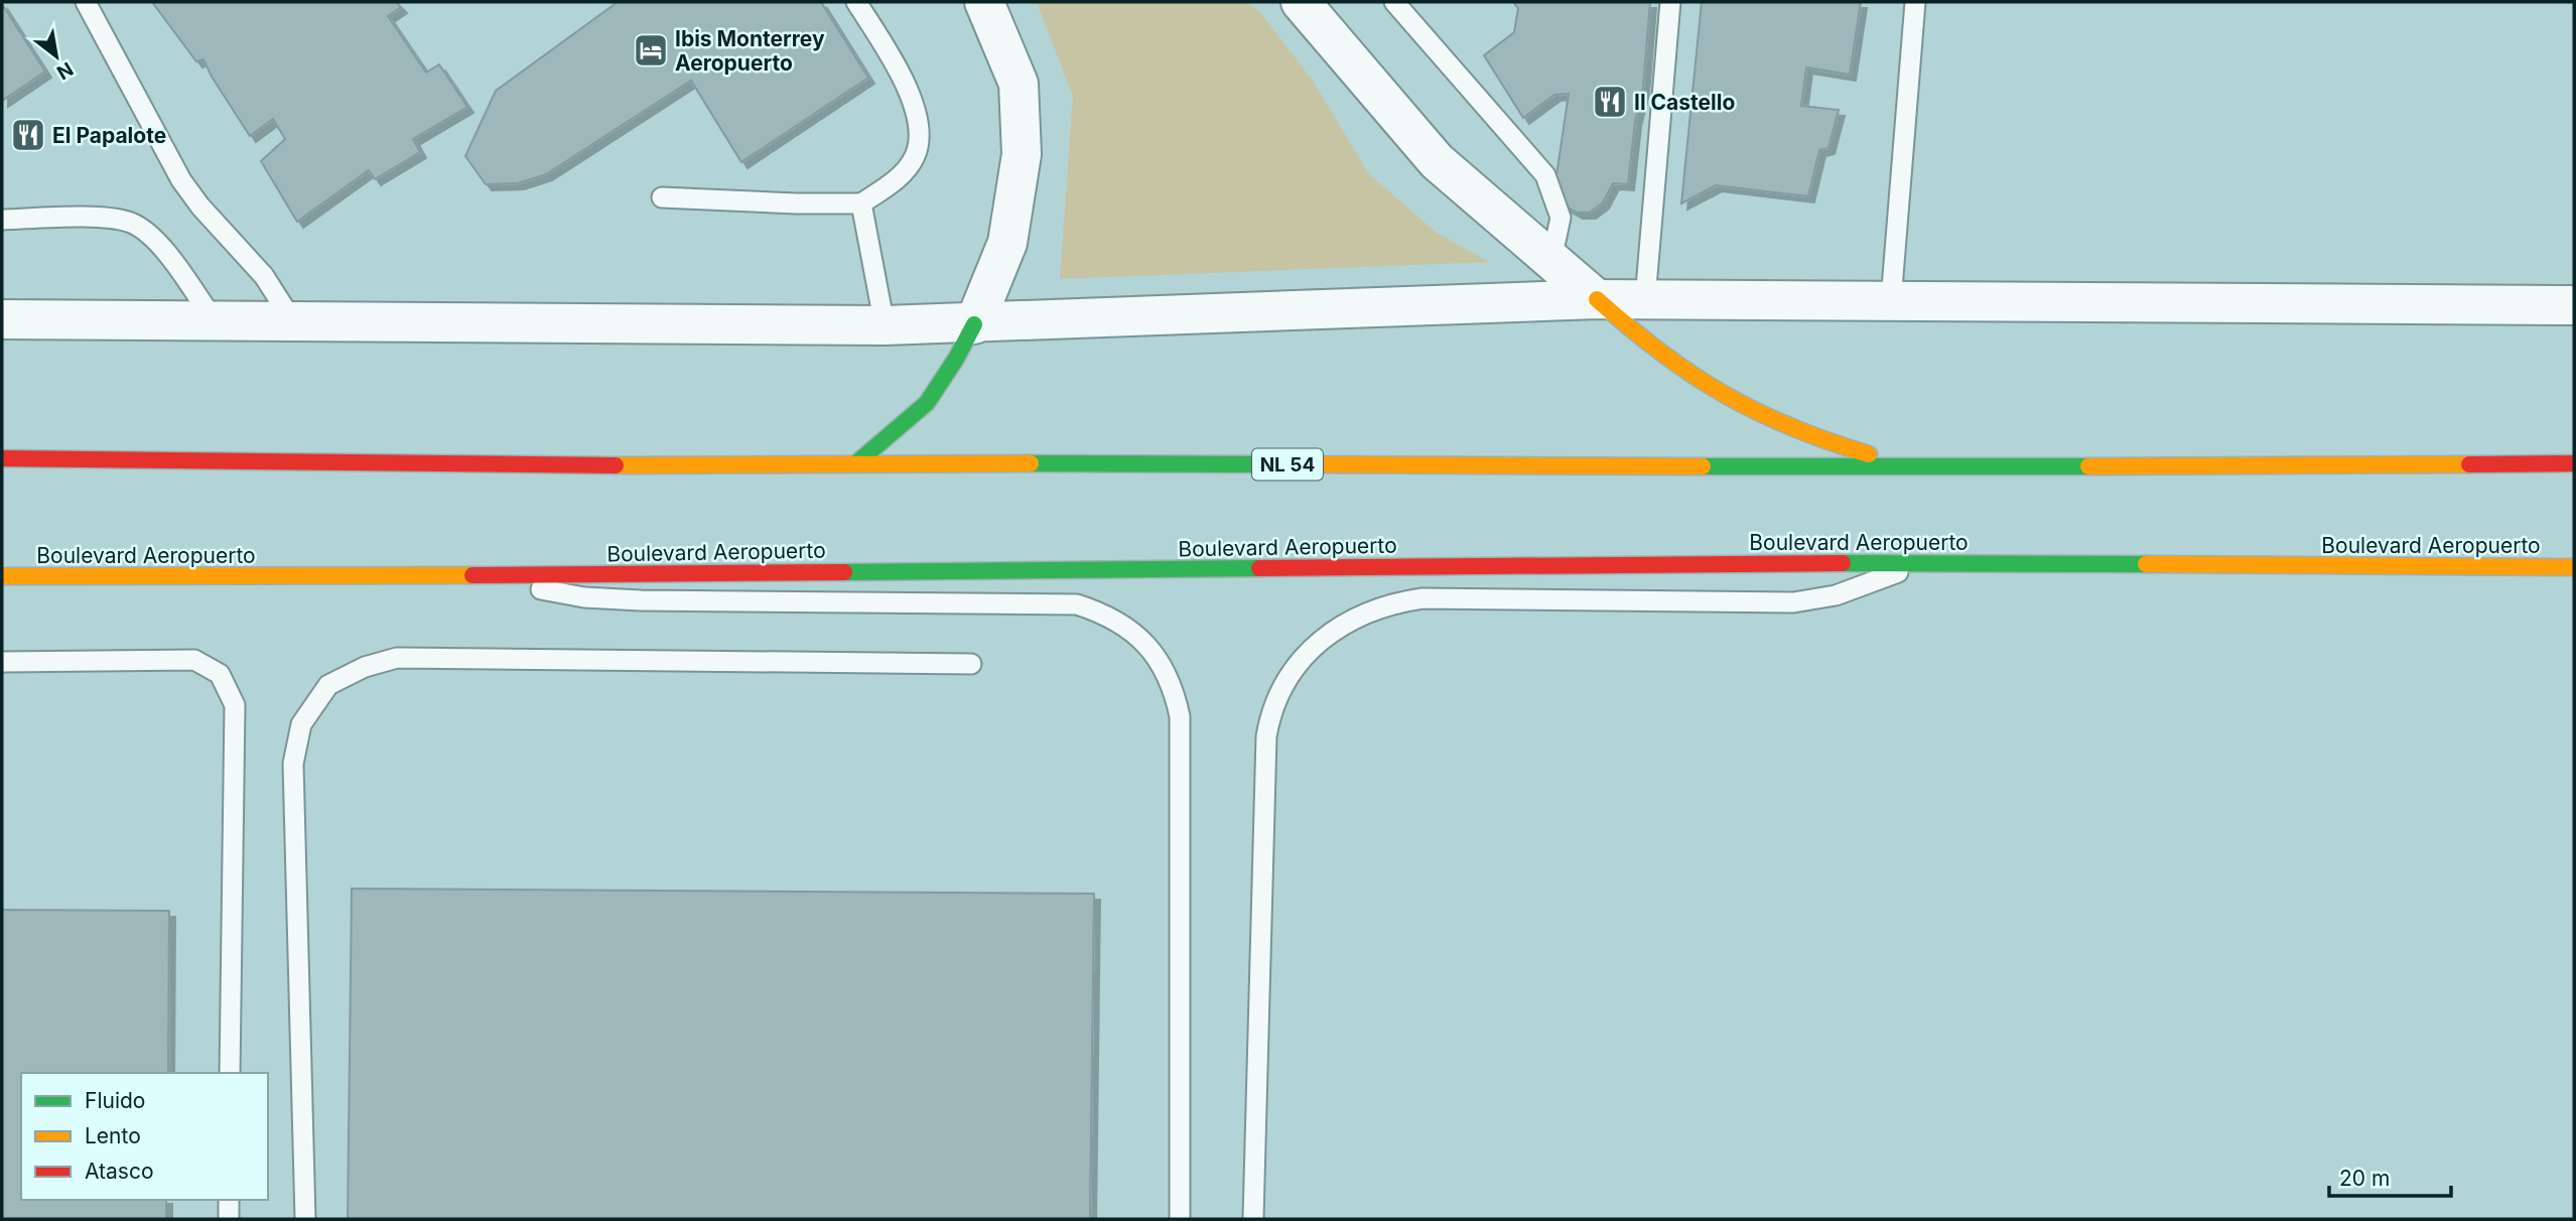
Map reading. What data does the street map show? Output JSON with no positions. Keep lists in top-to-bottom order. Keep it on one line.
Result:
{"streets":{"highway":["NL 54","Boulevard Aeropuerto"]},"places":{"hotel":["Ibis Monterrey Aeropuerto"],"restaurant":["Il Castello","El Papalote"]},"legend":["Fluido","Lento","Atasco"],"scale_bar":"20 m","north":"bottom right"}
